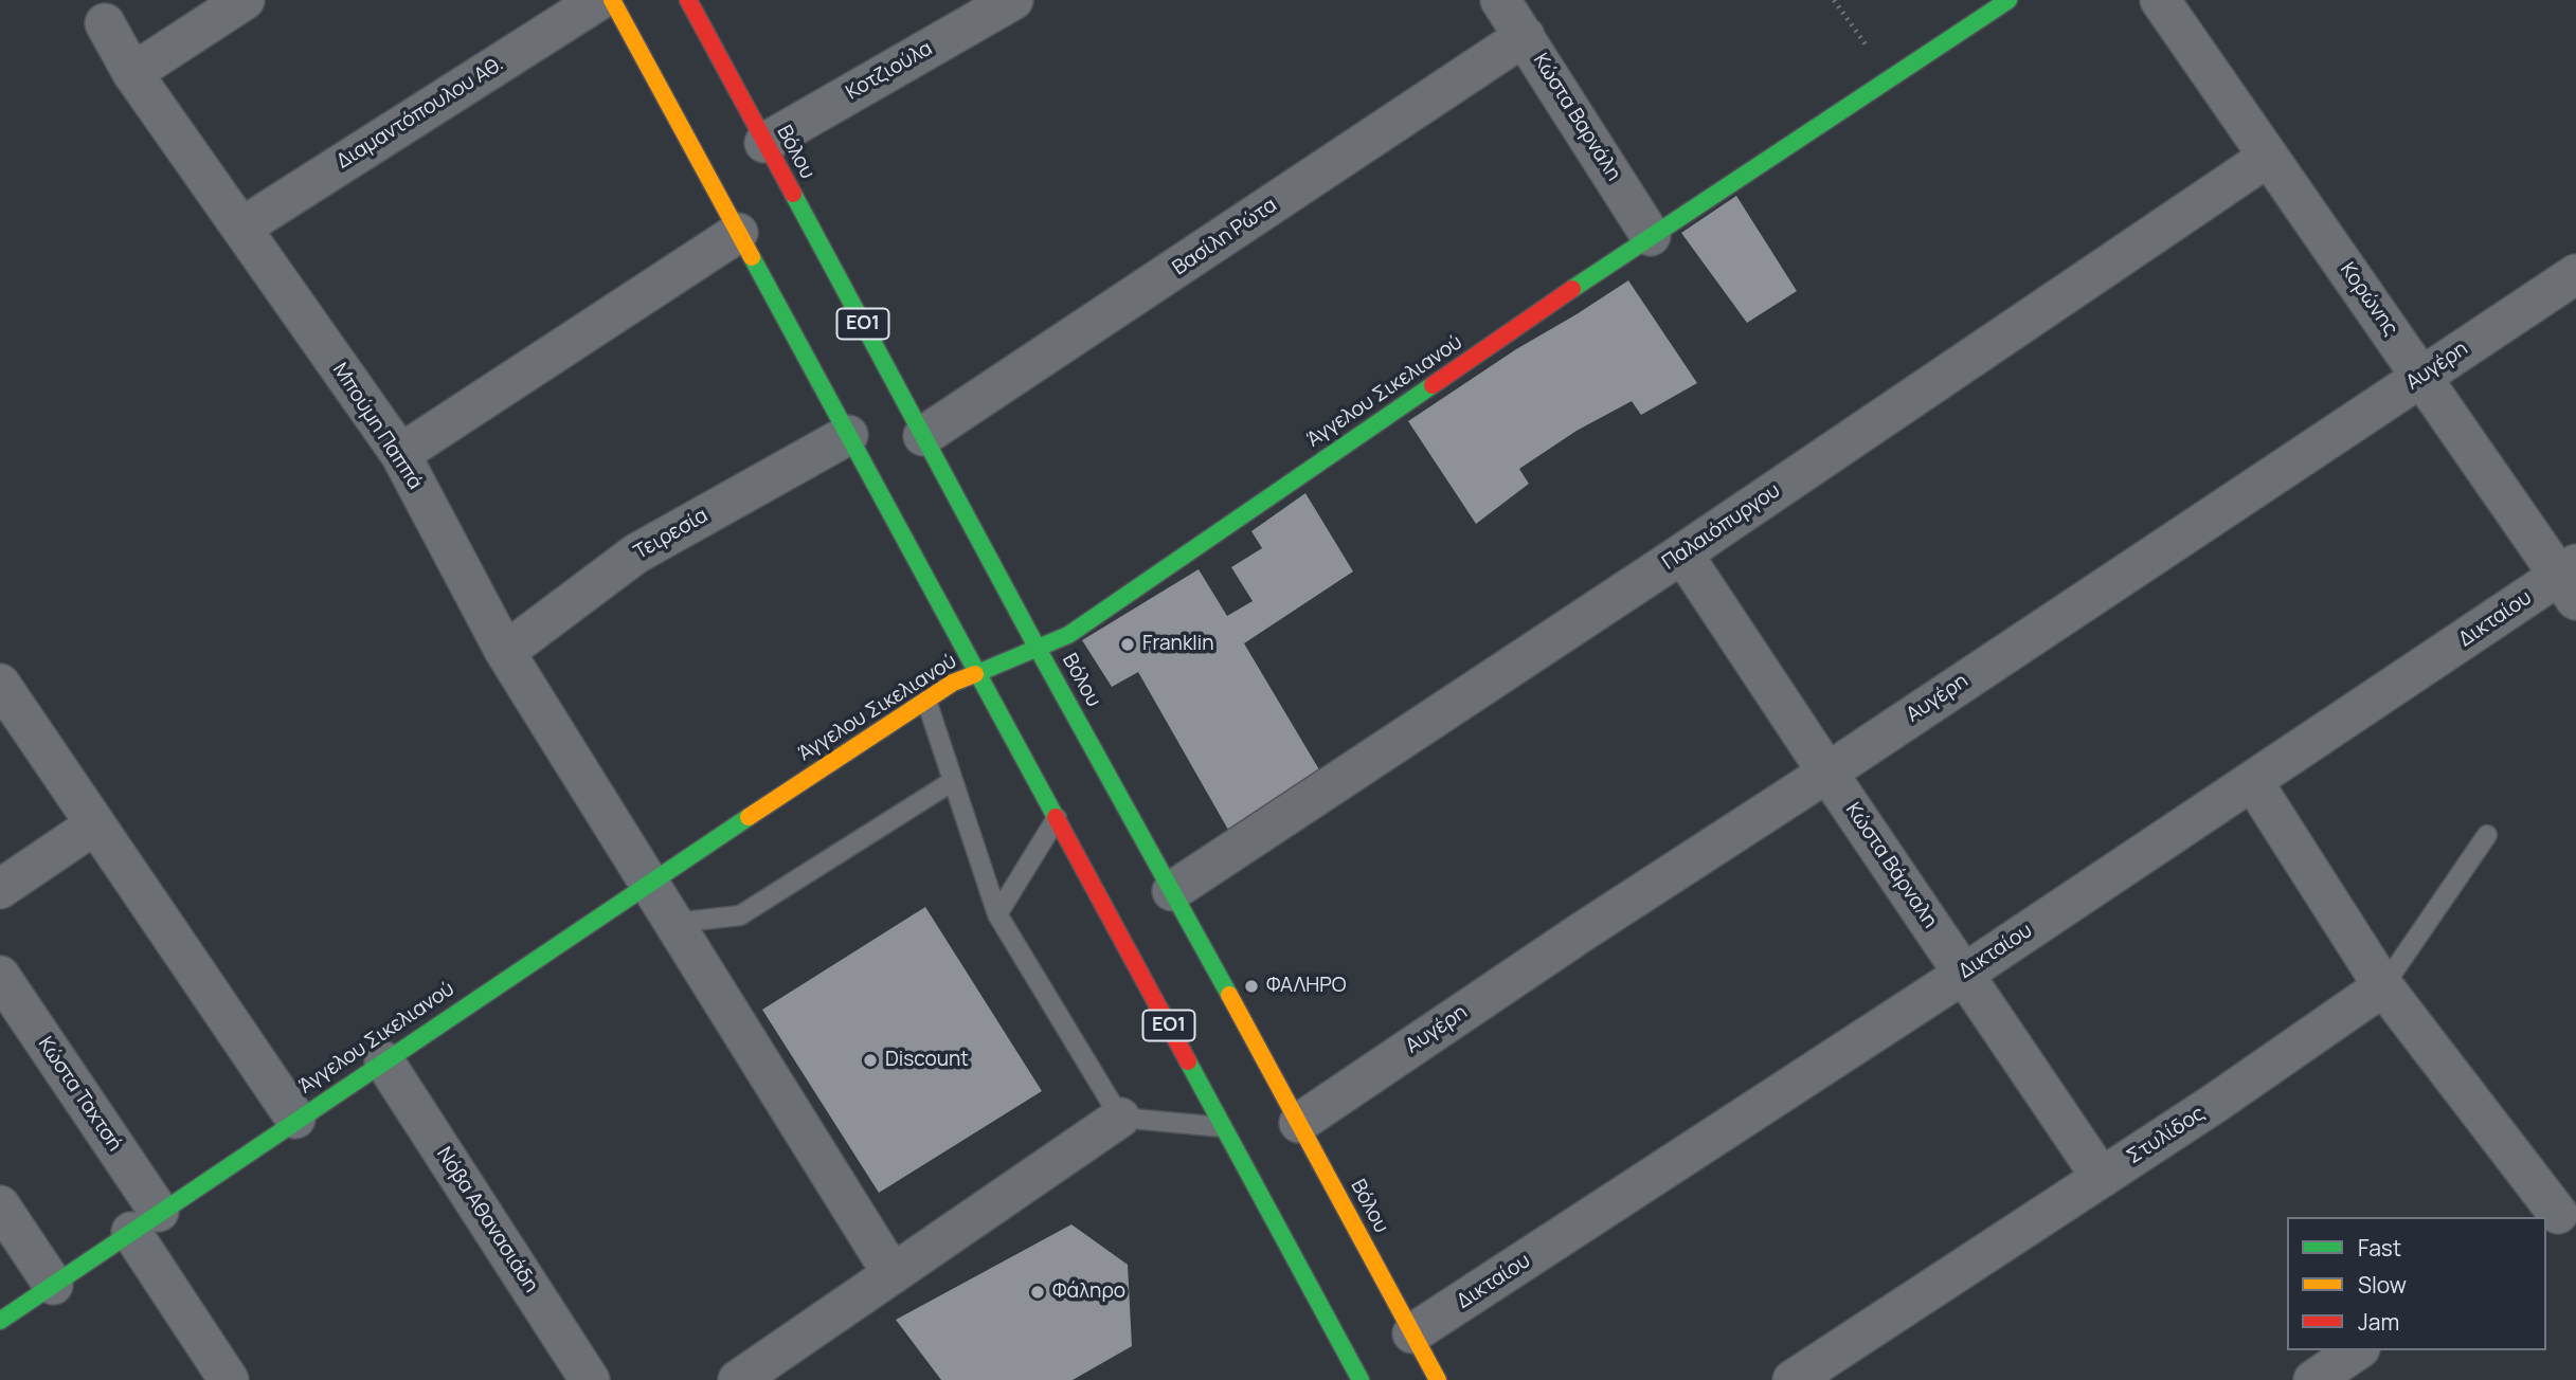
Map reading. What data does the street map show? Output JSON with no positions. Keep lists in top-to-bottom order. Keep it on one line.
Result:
{"streets":{"main road":["Βόλου","ΕΟ1","Άγγελου Σικελιανού"],"street":["Κοτζιούλα","Διαμαντόπουλου Αθ.","Κώστα Βαρνάλη","Βασίλη Ρώτα","Κορώνης","Αυγέρη","Μπούμη Παππά","Παλαιόπυργου","Τειρεσία","Δικταίου","Κώστα Βάρναλη","Κώστα Ταχτσή","Στυλίδος","Νόβα Αθανασιάδη"]},"crossings":[["Κοτζιούλα","Βόλου"],["Διαμαντόπουλου Αθ.","Μπούμη Παππά"],["Κώστα Βαρνάλη","Βασίλη Ρώτα"],["Κώστα Βαρνάλη","Άγγελου Σικελιανού"],["Βόλου","Βασίλη Ρώτα"],["Βόλου","Αυγέρη"],["Βόλου","Άγγελου Σικελιανού"],["Βόλου","Παλαιόπυργου"],["Βόλου","Δικταίου"],["Κορώνης","Αυγέρη"],["Κορώνης","Παλαιόπυργου"],["Κορώνης","Δικταίου"],["ΕΟ1","Άγγελου Σικελιανού"],["ΕΟ1","Τειρεσία"],["Αυγέρη","Κώστα Βάρναλη"],["Άγγελου Σικελιανού","Μπούμη Παππά"],["Άγγελου Σικελιανού","Κώστα Ταχτσή"],["Άγγελου Σικελιανού","Νόβα Αθανασιάδη"],["Μπούμη Παππά","Τειρεσία"],["Παλαιόπυργου","Κώστα Βάρναλη"],["Δικταίου","Κώστα Βάρναλη"],["Κώστα Βάρναλη","Στυλίδος"]],"places":["Franklin","ΦΑΛΗΡΟ","Discount","Φάληρο"],"legend":["Fast","Slow","Jam"]}
